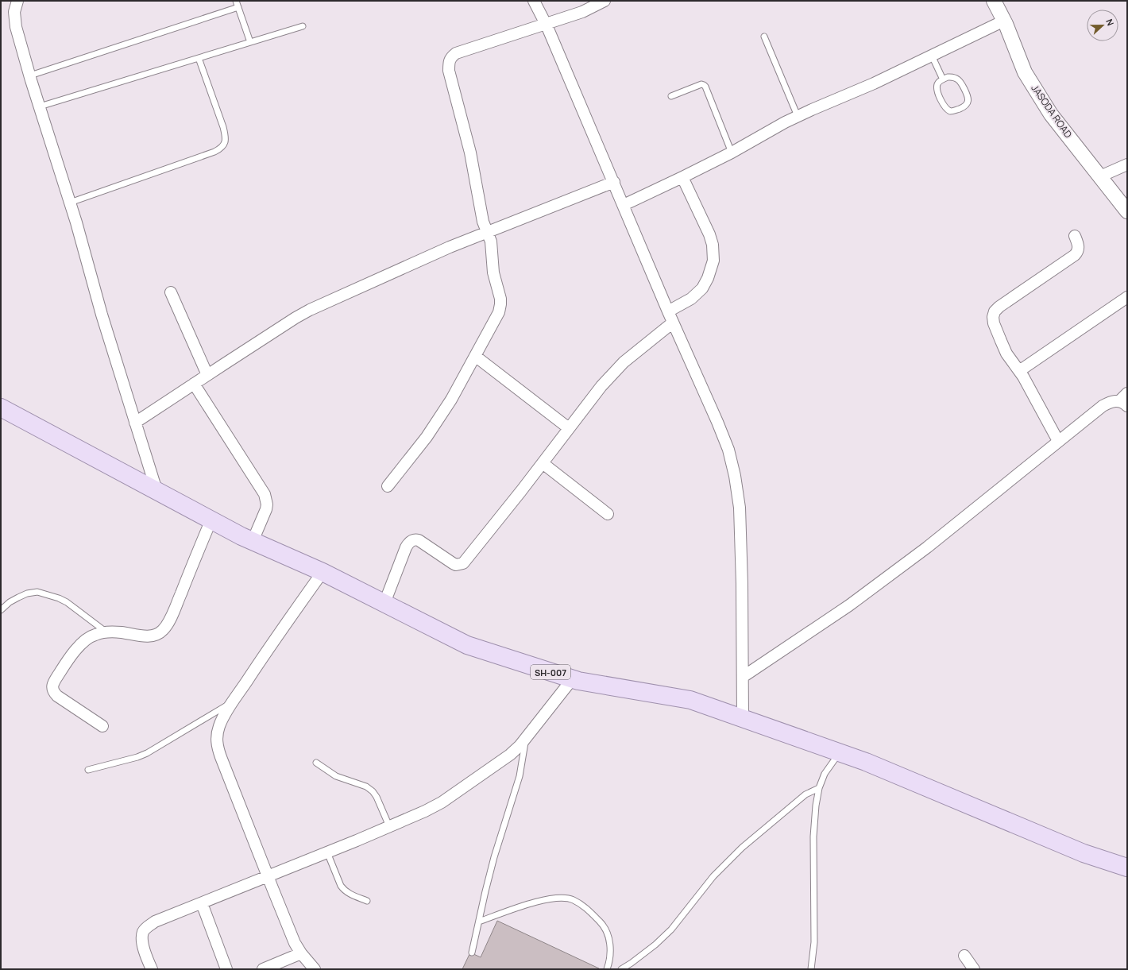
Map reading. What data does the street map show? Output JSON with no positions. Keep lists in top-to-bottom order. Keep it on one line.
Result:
{"streets":{"main road":["SH-007"],"street":["JASODA ROAD"]},"north":"right"}
